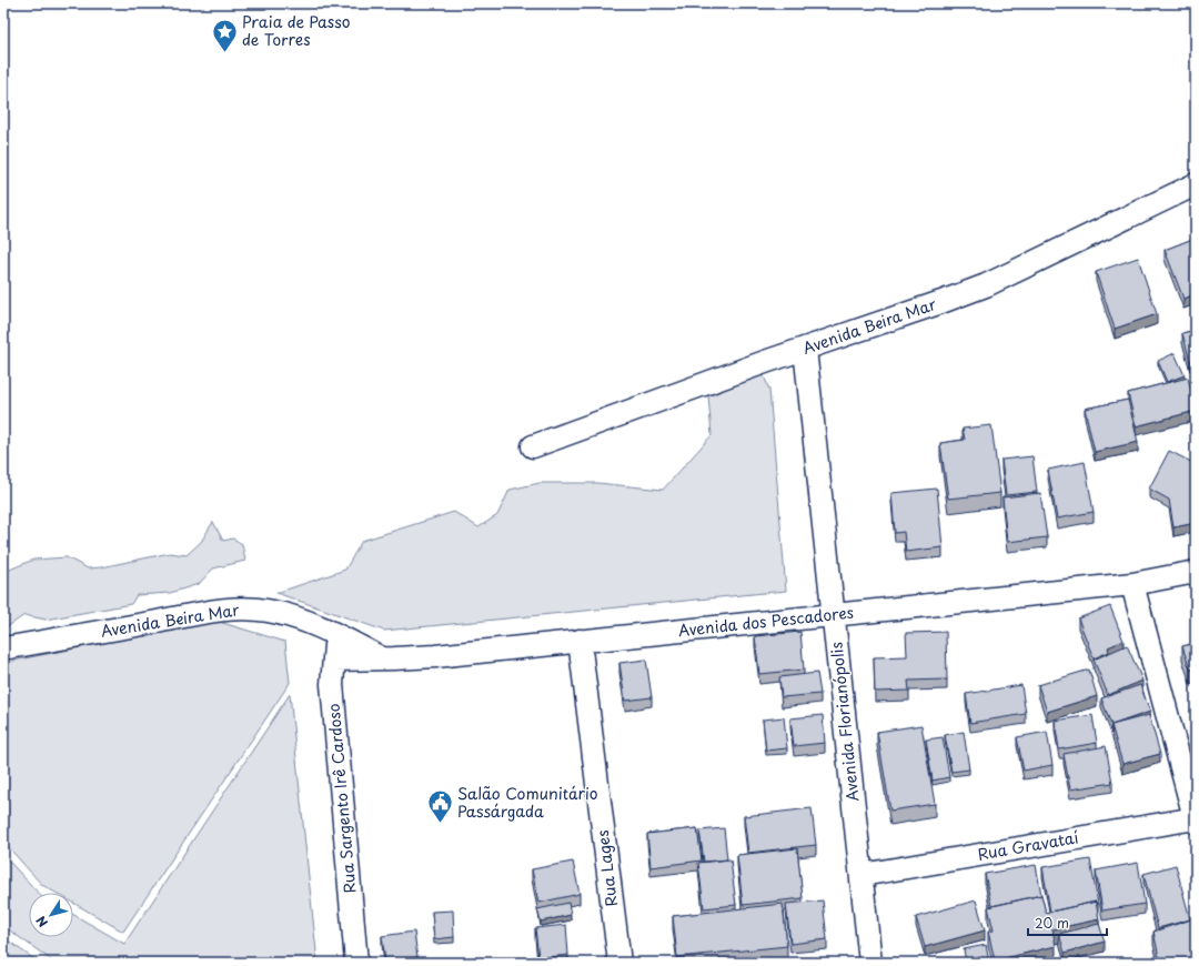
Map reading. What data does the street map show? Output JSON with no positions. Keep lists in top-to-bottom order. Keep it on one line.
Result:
{"streets":{"street":["Avenida Beira Mar","Avenida dos Pescadores","Avenida Florianópolis","Rua Sargento Irê Cardoso","Rua Gravataí","Rua Lages"]},"crossings":[["Avenida Beira Mar","Avenida dos Pescadores"],["Avenida Beira Mar","Avenida Florianópolis"],["Avenida Beira Mar","Rua Sargento Irê Cardoso"],["Avenida dos Pescadores","Avenida Florianópolis"],["Avenida dos Pescadores","Rua Sargento Irê Cardoso"],["Avenida dos Pescadores","Rua Lages"],["Avenida Florianópolis","Rua Gravataí"]],"places":{"place":["Praia de Passo de Torres"],"public building":["Salão Comunitário Passárgada"]},"scale_bar":"20 m","north":"bottom left"}
